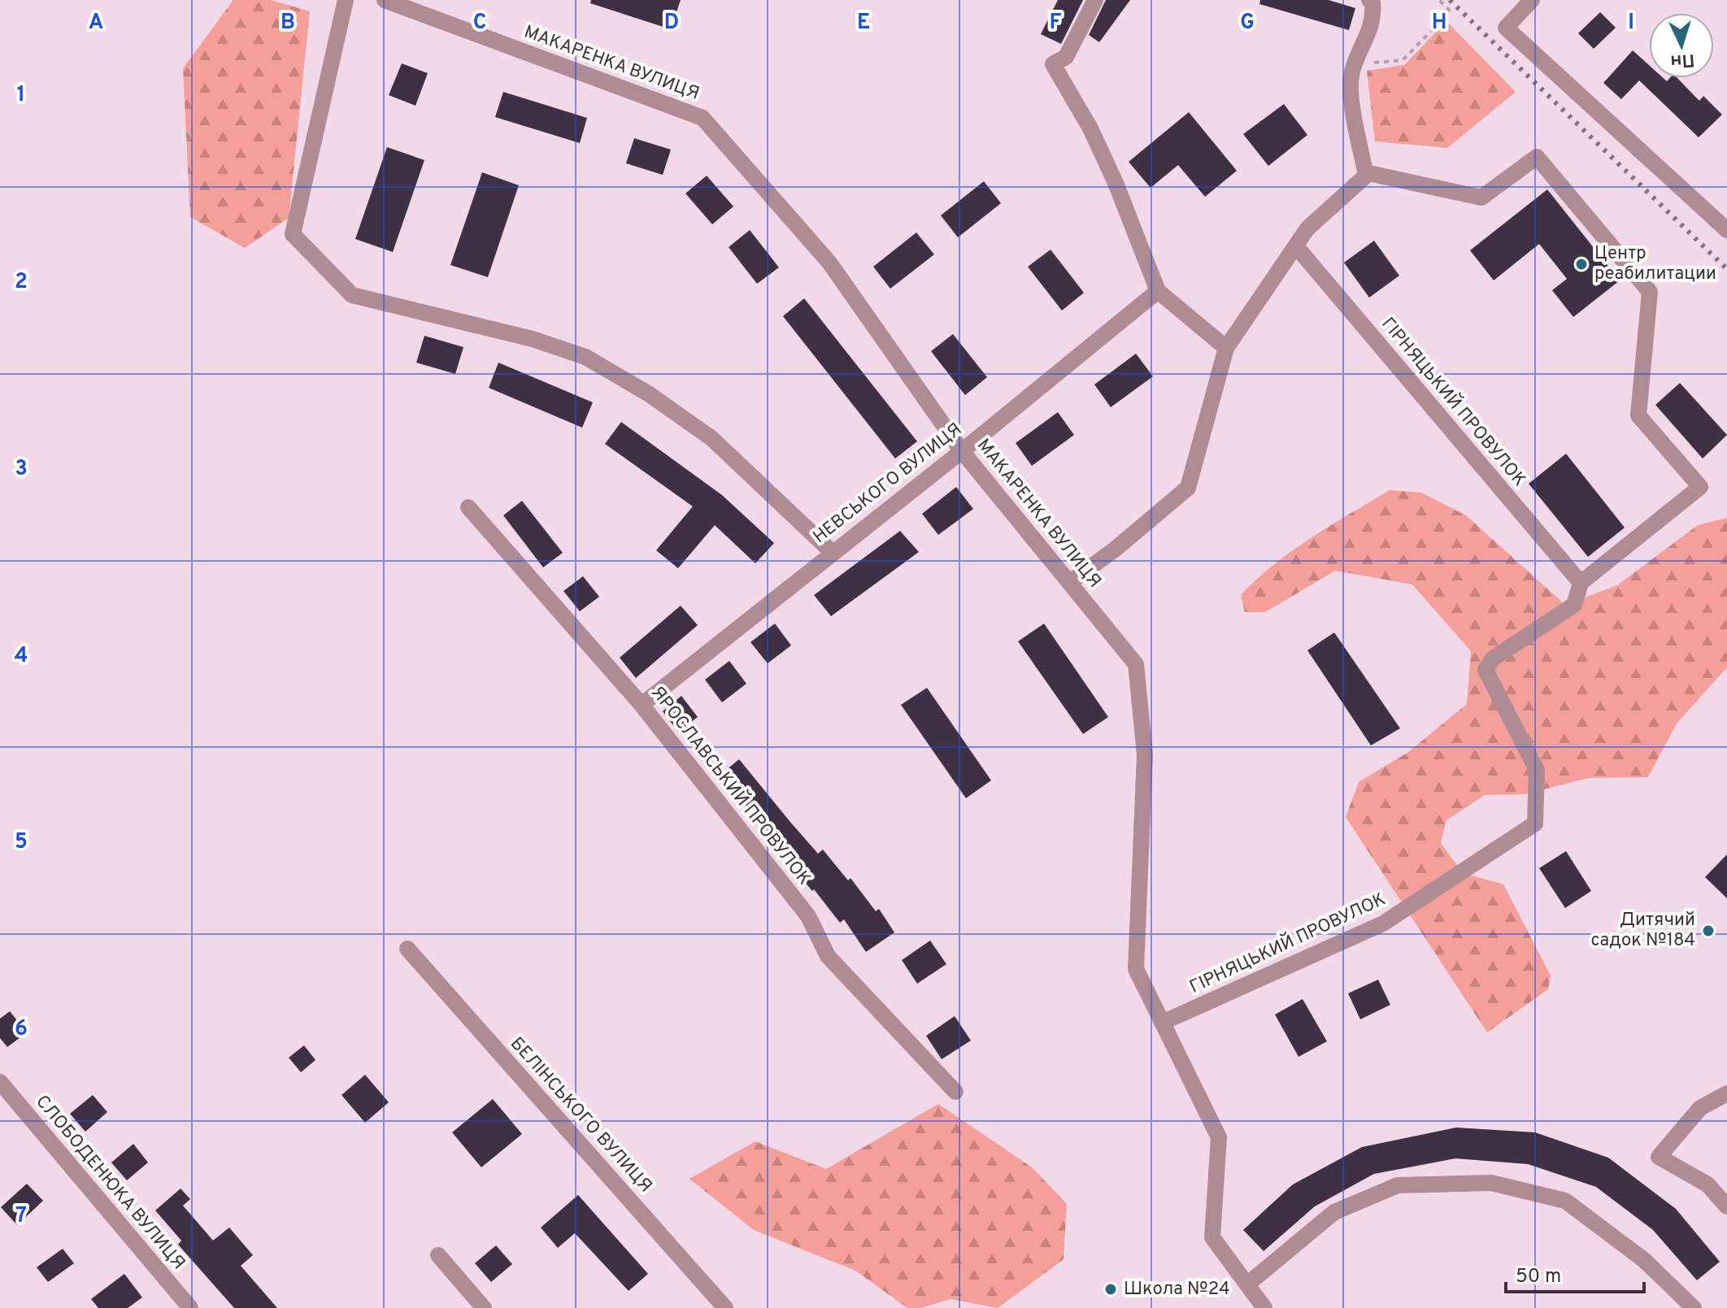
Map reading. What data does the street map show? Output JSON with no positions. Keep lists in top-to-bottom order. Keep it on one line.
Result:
{"streets":{"street":["МАКАРЕНКА ВУЛИЦЯ","ГІРНЯЦЬКИЙ ПРОВУЛОК","НЕВСЬКОГО ВУЛИЦЯ","ЯРОСЛАВСЬКИЙ ПРОВУЛОК","БЕЛІНСЬКОГО ВУЛИЦЯ","СЛОБОДЕНЮКА ВУЛИЦЯ"]},"crossings":[["МАКАРЕНКА ВУЛИЦЯ","ГІРНЯЦЬКИЙ ПРОВУЛОК"],["МАКАРЕНКА ВУЛИЦЯ","НЕВСЬКОГО ВУЛИЦЯ"],["НЕВСЬКОГО ВУЛИЦЯ","ЯРОСЛАВСЬКИЙ ПРОВУЛОК"]],"places":["Центр реабилитации","Дитячий садок №184","Школа №24"],"scale_bar":"50 m","north":"bottom","grid":{"columns":["A","B","C","D","E","F","G","H","I"],"rows":["1","2","3","4","5","6","7"]}}
